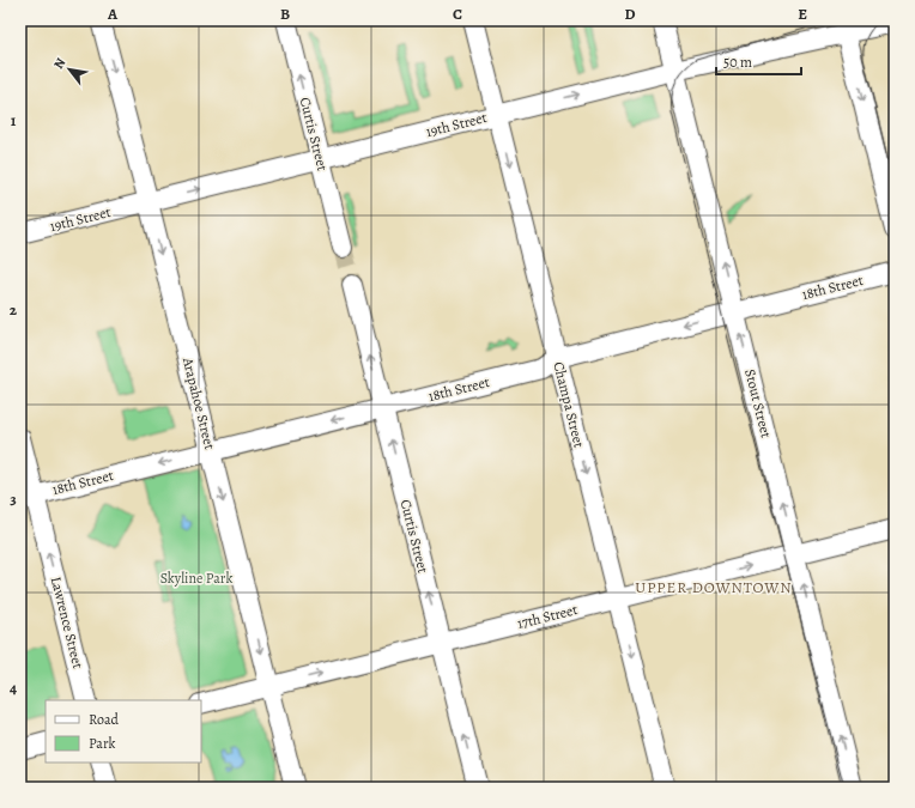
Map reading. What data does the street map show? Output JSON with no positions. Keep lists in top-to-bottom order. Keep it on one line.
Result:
{"streets":{"main road":["19th Street","Curtis Street","18th Street","Arapahoe Street","Stout Street","Champa Street","17th Street","Lawrence Street"]},"crossings":[["19th Street","Curtis Street"],["19th Street","Arapahoe Street"],["19th Street","Stout Street"],["19th Street","Champa Street"],["Curtis Street","18th Street"],["Curtis Street","17th Street"],["18th Street","Arapahoe Street"],["18th Street","Stout Street"],["18th Street","Champa Street"],["18th Street","Lawrence Street"],["Arapahoe Street","17th Street"],["Stout Street","17th Street"],["Champa Street","17th Street"]],"one_way":["19th Street","Curtis Street","18th Street","Arapahoe Street","Stout Street","Champa Street","17th Street","Lawrence Street"],"districts":["UPPER DOWNTOWN"],"parks":["Skyline Park"],"legend":["Road","Park"],"scale_bar":"50 m","north":"top left","grid":{"columns":["A","B","C","D","E"],"rows":["1","2","3","4"]}}
